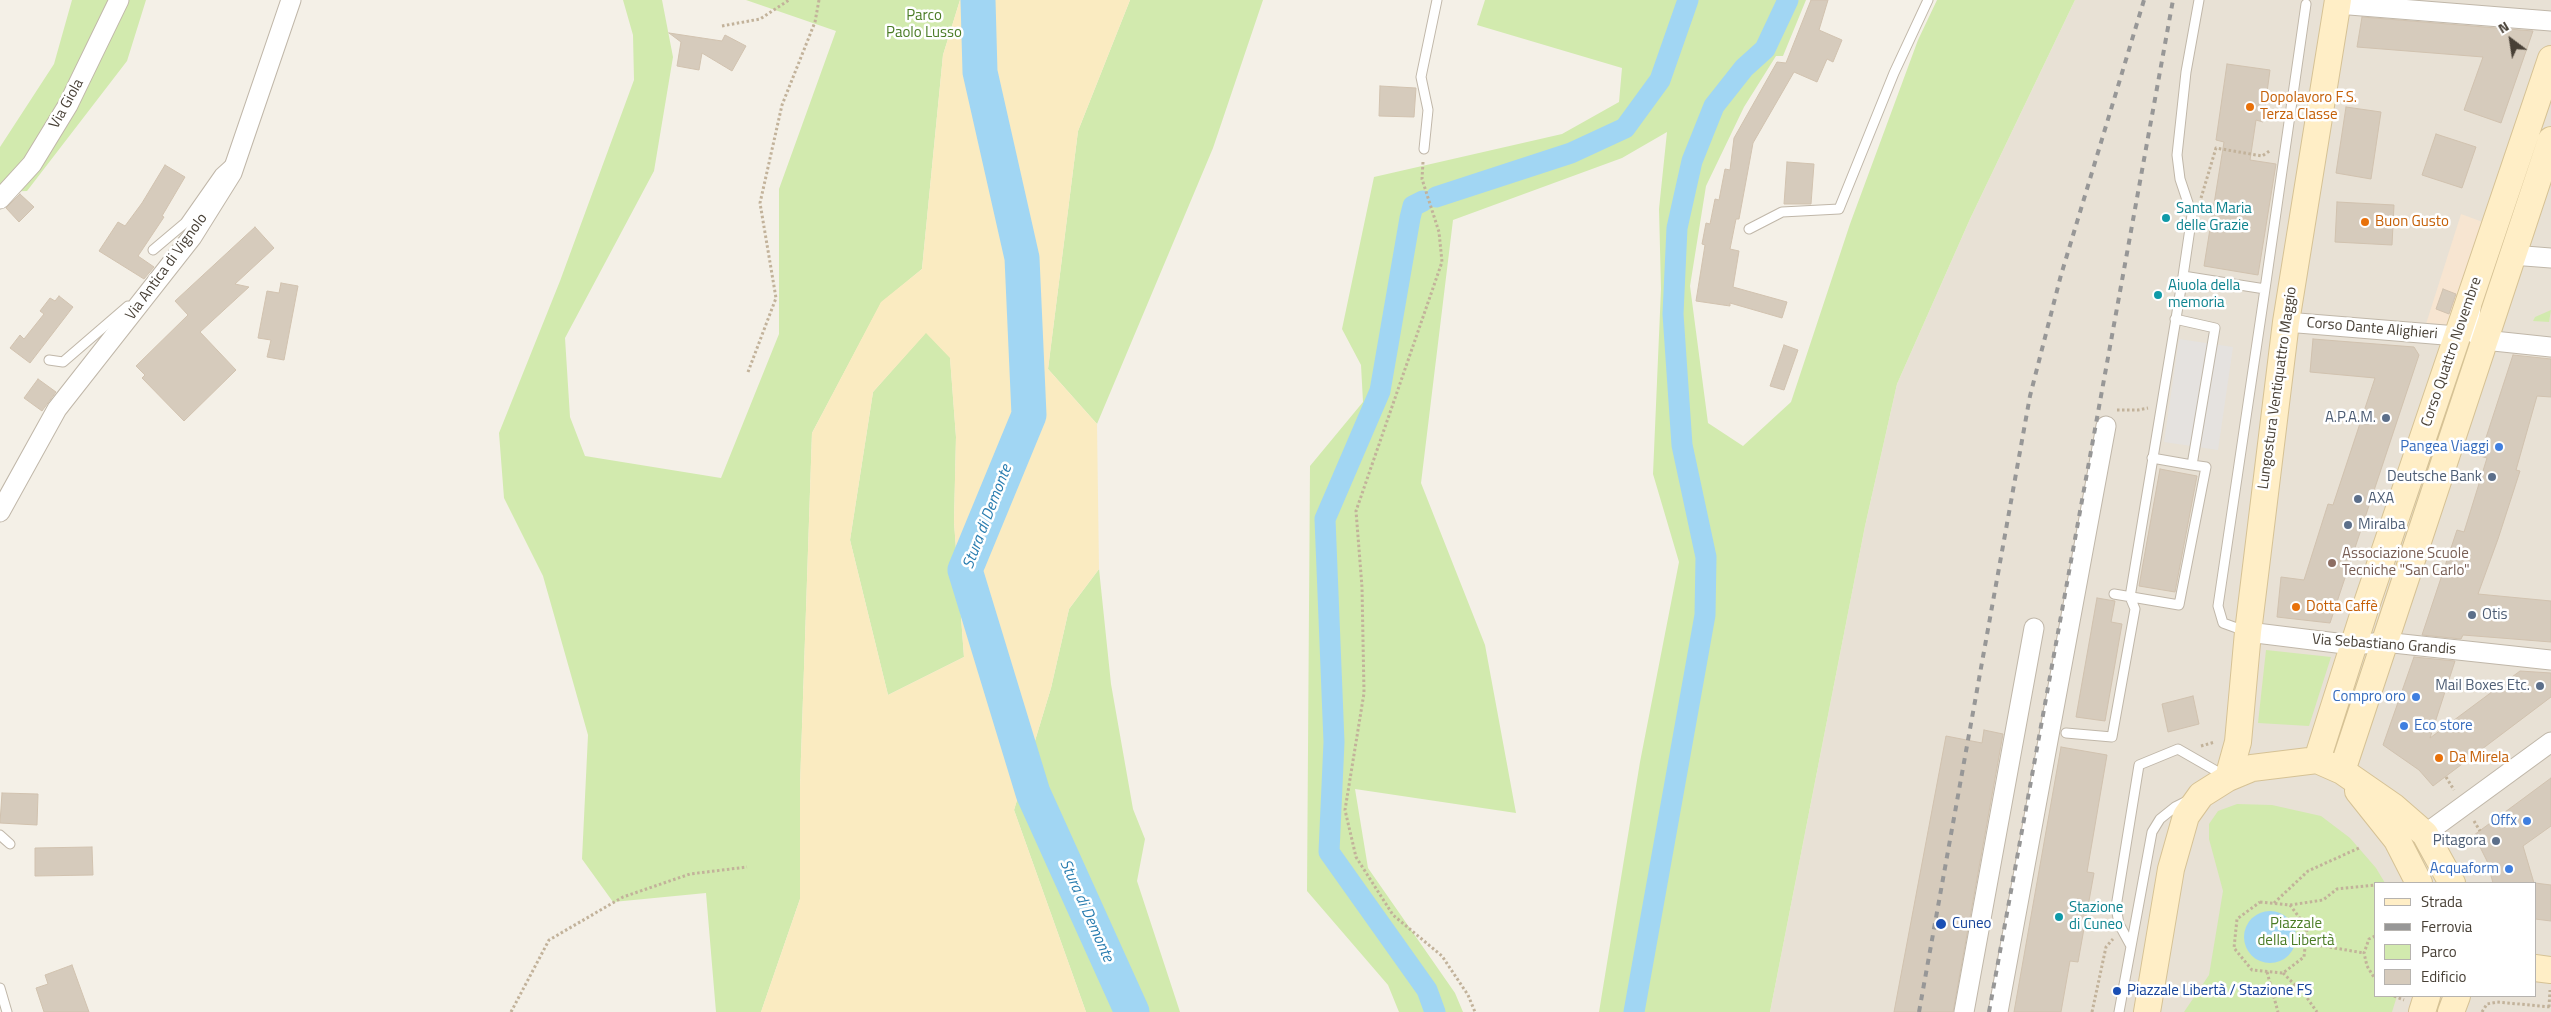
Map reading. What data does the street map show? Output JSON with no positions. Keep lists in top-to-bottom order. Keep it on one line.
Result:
{"streets":{"main road":["Corso Quattro Novembre","Lungostura Ventiquattro Maggio"],"street":["Via Giola","Via Antica di Vignolo","Corso Dante Alighieri","Via Sebastiano Grandis"]},"crossings":[["Corso Dante Alighieri","Corso Quattro Novembre"],["Corso Dante Alighieri","Lungostura Ventiquattro Maggio"],["Corso Quattro Novembre","Via Sebastiano Grandis"],["Lungostura Ventiquattro Maggio","Via Sebastiano Grandis"]],"water":["Stura di Demonte"],"parks":["Parco Paolo Lusso","Piazzale della Libertà"],"places":["Dopolavoro F.S. Terza Classe","Santa Maria delle Grazie","Buon Gusto","Aiuola della memoria","A.P.A.M.","Pangea Viaggi","Deutsche Bank","AXA","Miralba","Associazione Scuole Tecniche \"San Carlo\"","Dotta Caffè","Otis","Mail Boxes Etc.","Compro oro","Eco store","Da Mirela","Offx","Pitagora","Acquaform","Stazione di Cuneo","Cuneo","Piazzale Libertà / Stazione FS"],"legend":["Strada","Ferrovia","Parco","Edificio"],"north":"top left"}
